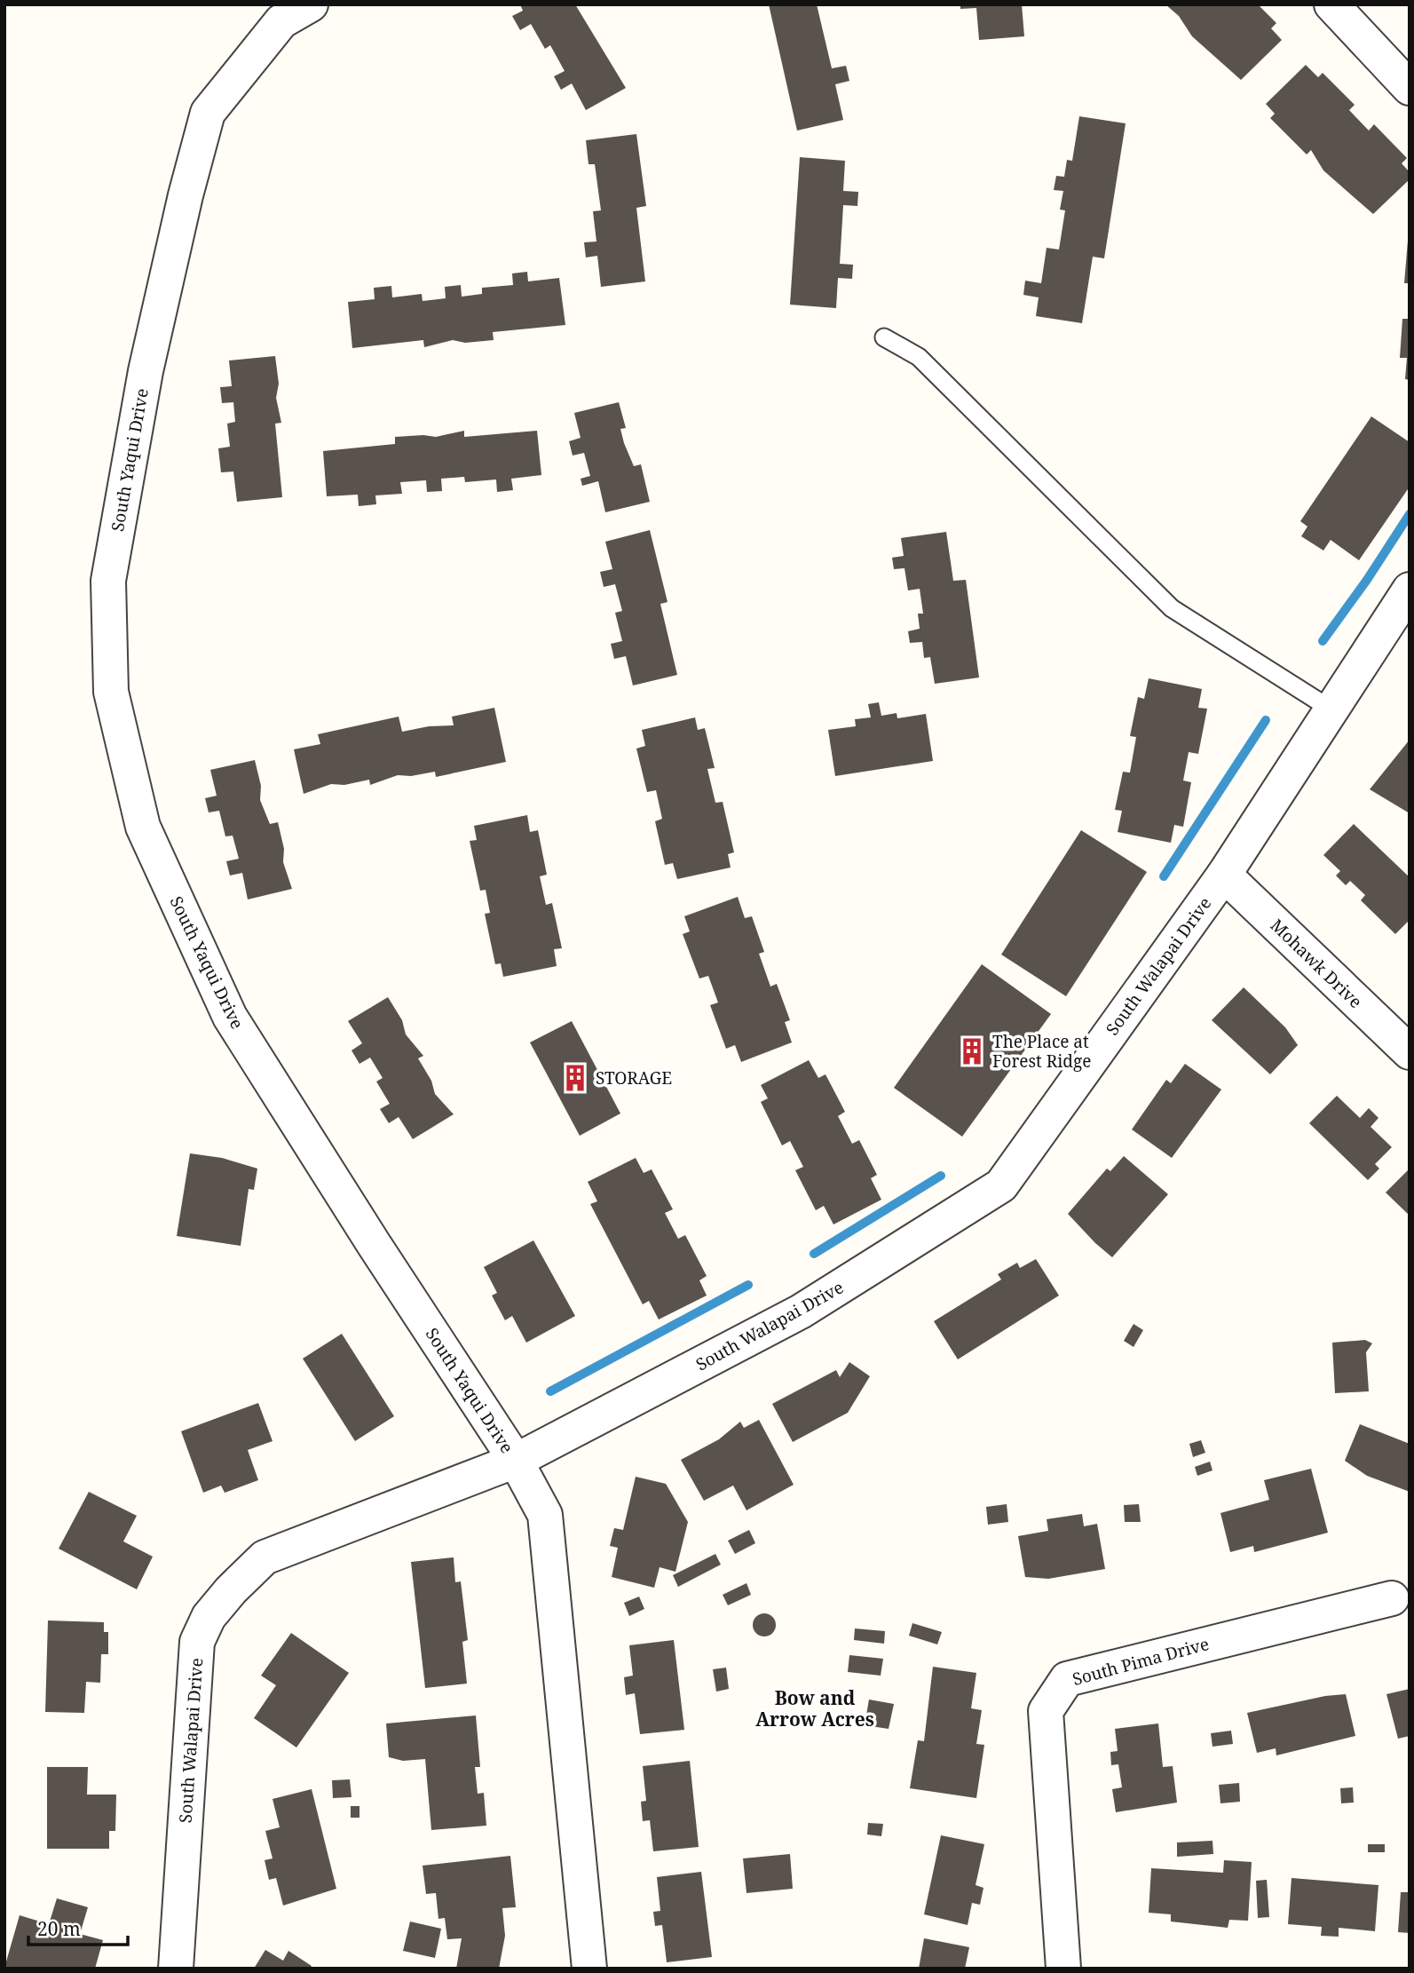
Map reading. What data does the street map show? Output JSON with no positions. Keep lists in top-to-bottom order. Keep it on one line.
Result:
{"streets":{"street":["South Yaqui Drive","Mohawk Drive","South Walapai Drive","South Pima Drive"]},"crossings":[["South Yaqui Drive","South Walapai Drive"],["Mohawk Drive","South Walapai Drive"]],"districts":["Bow and Arrow Acres"],"places":{"building":["The Place at Forest Ridge","STORAGE"]},"scale_bar":"20 m"}
